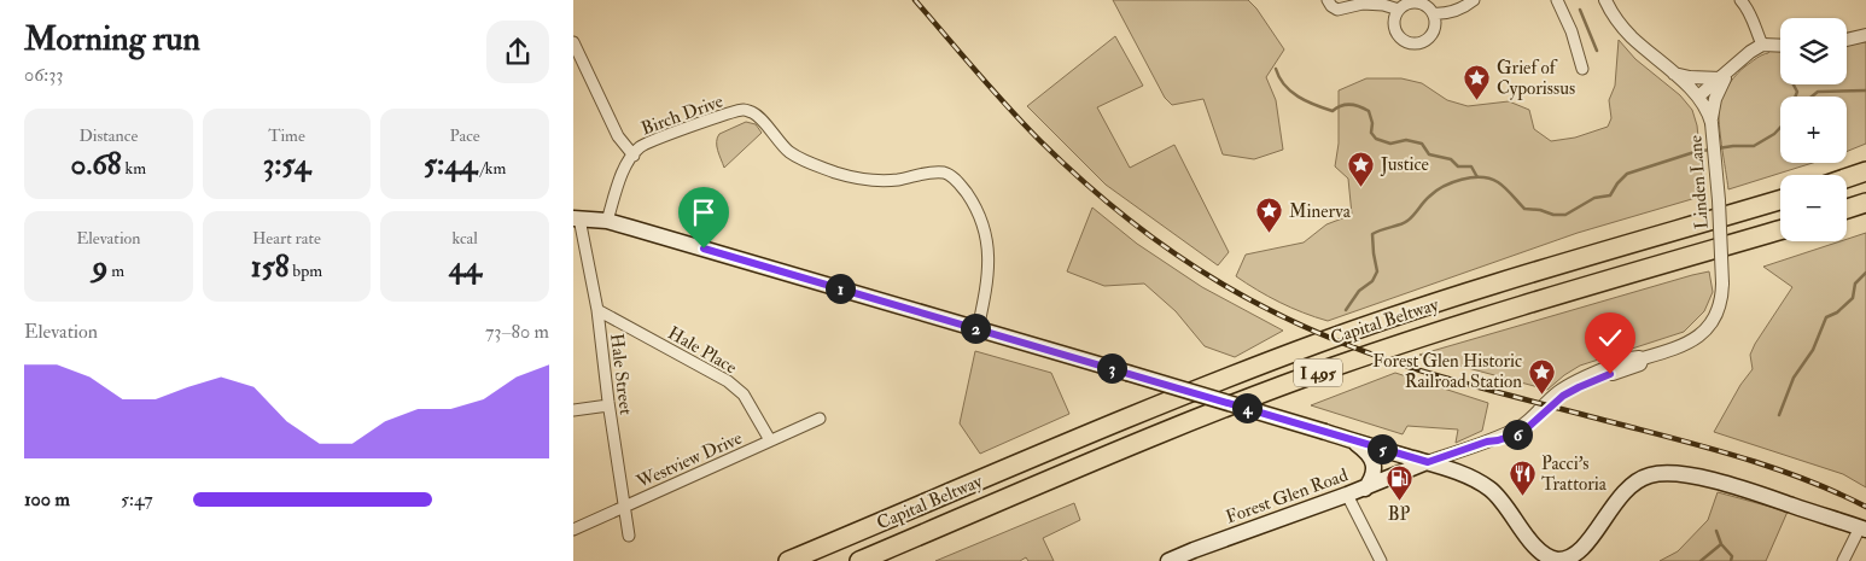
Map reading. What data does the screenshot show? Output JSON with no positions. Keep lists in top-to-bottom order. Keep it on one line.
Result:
{"streets":{"highway":["Capital Beltway","I 495"],"main road":["Forest Glen Road"],"street":["Birch Drive","Linden Lane","Hale Place","Hale Street","Westview Drive"]},"crossings":[["Linden Lane","Forest Glen Road"],["Hale Place","Hale Street"],["Hale Place","Westview Drive"],["Hale Street","Westview Drive"]],"places":{"place":["Grief of Cyporissus","Justice","Minerva","Forest Glen Historic Railroad Station"],"restaurant":["Pacci's Trattoria"],"fuel station":["BP"]},"page":{"heading":["Morning run","06:33"],"map_buttons":["+","−"],"stats":[["Distance","0.68 km"],["Time","3:54"],["Pace","5:44 /km"],["Elevation","9 m"],["Heart rate","158 bpm"],["kcal","44"]],"pins":["1","2","3","4","6","5"],"chart":["Elevation","73–80 m"],"list":[{"name":"100 m","note":"5:47"}]}}
